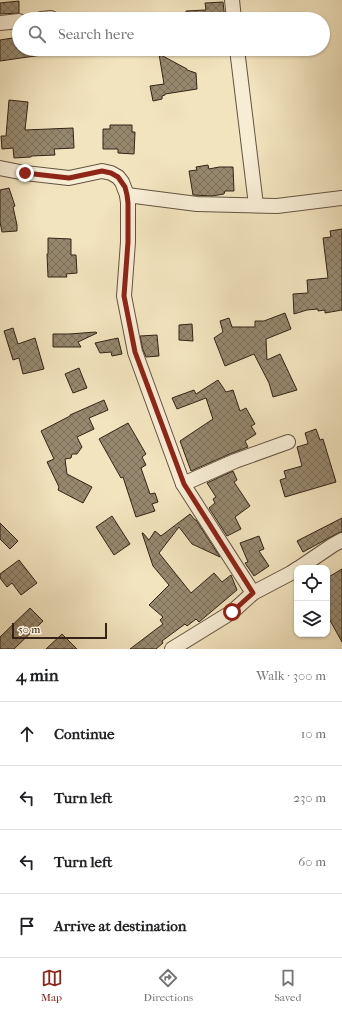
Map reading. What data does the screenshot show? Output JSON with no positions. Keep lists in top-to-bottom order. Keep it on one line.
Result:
{"scale_bar":"50 m","page":{"search":"Search here","scale":"50 m","heading":["4 min","Walk · 300 m"],"list":[["Continue","10 m"],["Turn left","230 m"],["Turn left","60 m"],"Arrive at destination"],"nav":["Map","Directions","Saved"]}}
